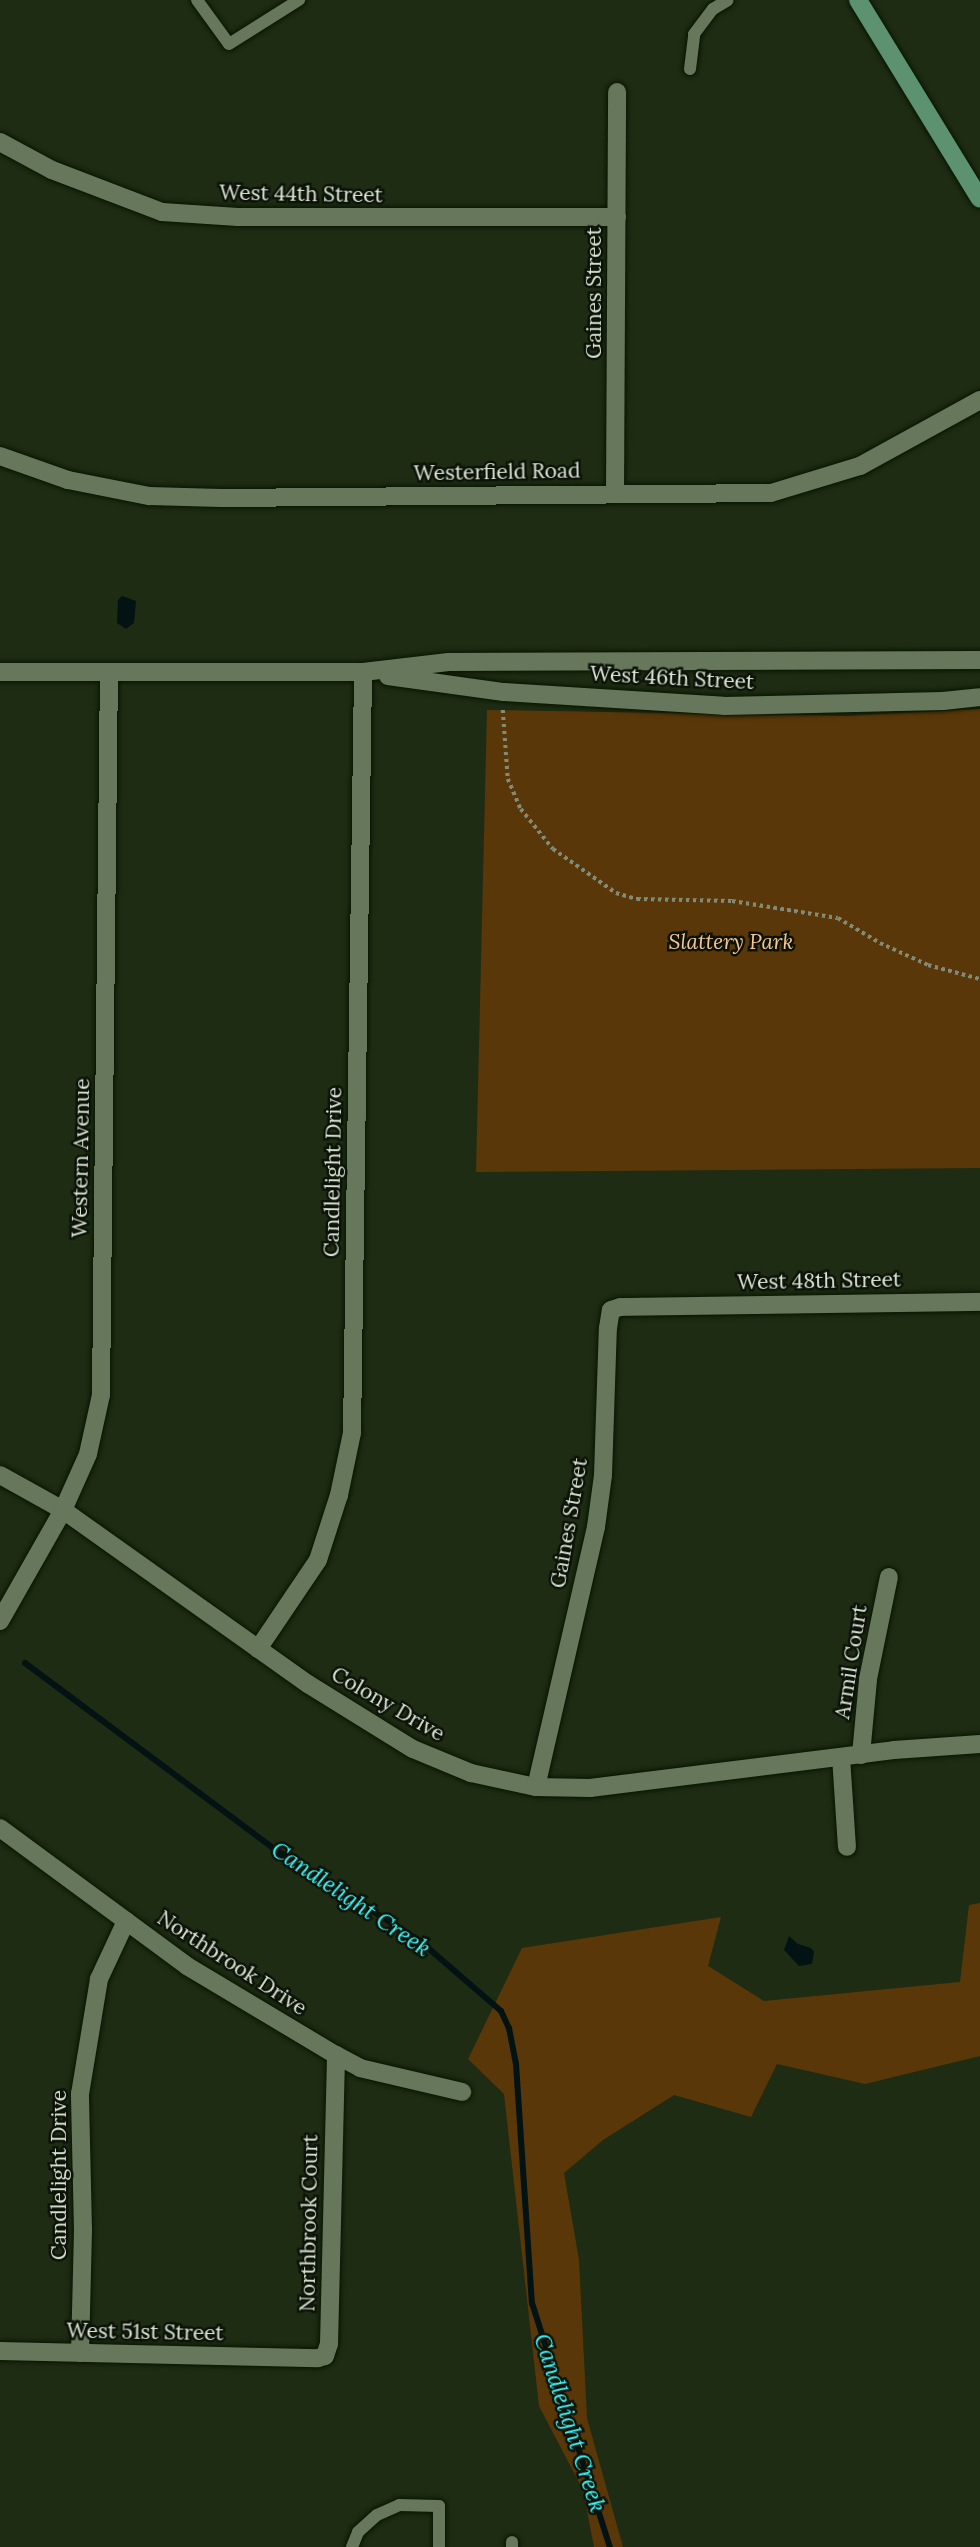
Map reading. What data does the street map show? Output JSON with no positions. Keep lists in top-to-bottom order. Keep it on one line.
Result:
{"streets":{"street":["West 44th Street","Gaines Street","Westerfield Road","West 46th Street","Western Avenue","Candlelight Drive","West 48th Street","Armil Court","Colony Drive","Northbrook Drive","Northbrook Court","West 51st Street"]},"crossings":[["West 44th Street","Gaines Street"],["Gaines Street","Westerfield Road"],["Gaines Street","West 48th Street"],["Gaines Street","Colony Drive"],["West 46th Street","Western Avenue"],["West 46th Street","Candlelight Drive"],["Western Avenue","Colony Drive"],["Candlelight Drive","Colony Drive"],["Candlelight Drive","Northbrook Drive"],["Candlelight Drive","West 51st Street"],["Armil Court","Colony Drive"],["Northbrook Drive","Northbrook Court"],["Northbrook Court","West 51st Street"]],"water":["Candlelight Creek"],"parks":["Slattery Park"]}
